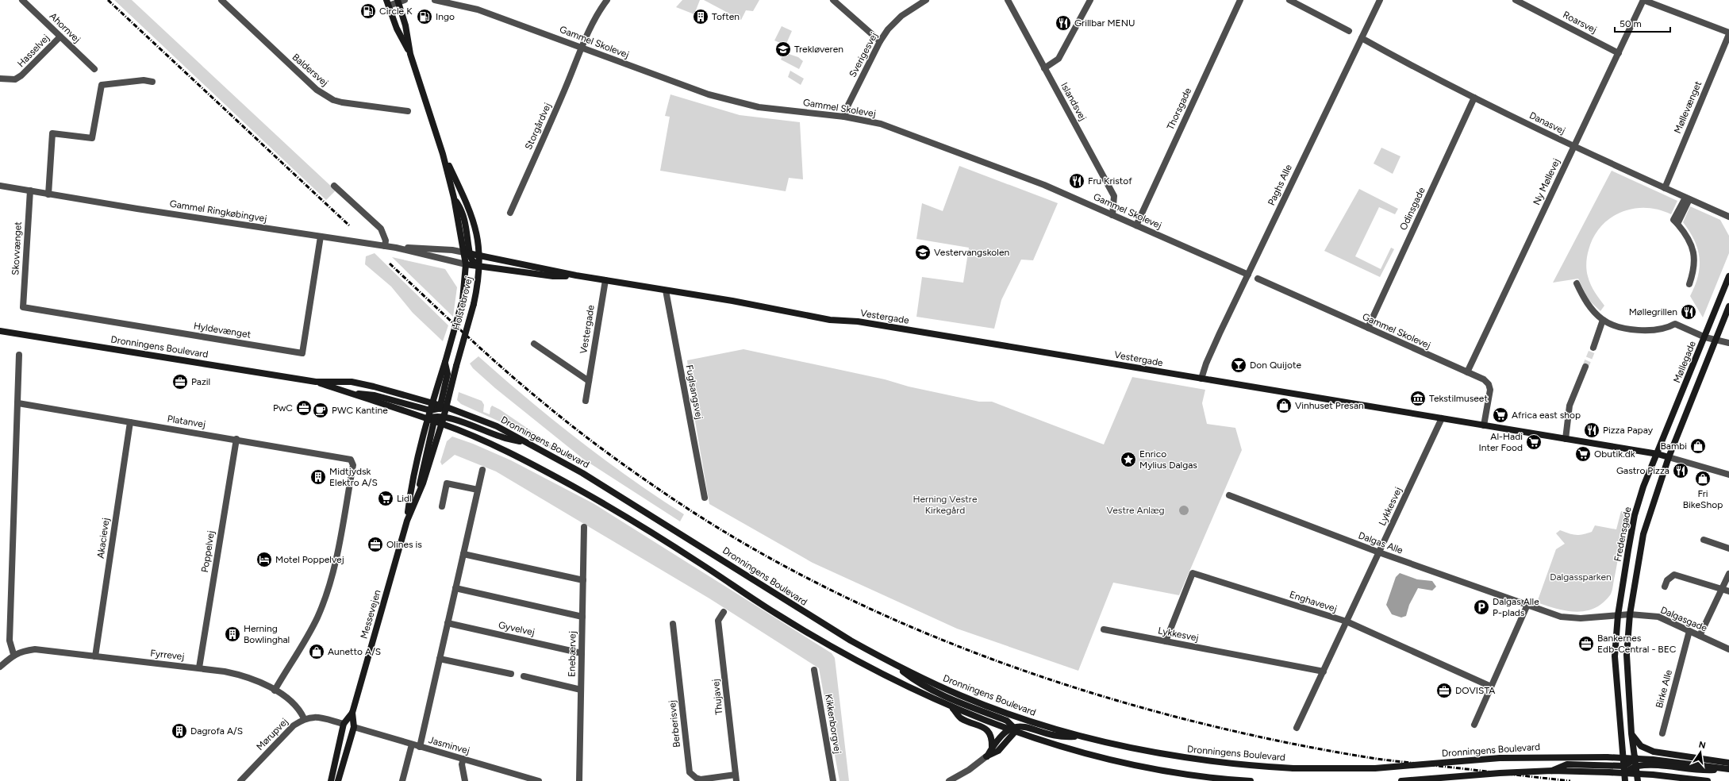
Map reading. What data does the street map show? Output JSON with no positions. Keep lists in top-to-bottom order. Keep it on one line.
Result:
{"streets":{"main road":["Gammel Ringkøbingvej","Holstebrovej","Vestergade","Dronningens Boulevard","Møllegade","Fredensgade","Messevejen"],"street":["Roarsvej","Ahornvej","Gammel Skolevej","Hasselvej","Sverigesvej","Baldersvej","Islandsvej","Møllevænget","Thorsgade","Danasvej","Storgårdvej","Ny Møllevej","Paghs Alle","Odinsgade","Skovvænget","Hyldevænget","Fuglsangsvej","Platanvej","Lykkesvej","Akacievej","Dalgas Alle","Poppelvej","Enghavevej","Dalgasgade","Gyvelvej","Enebærvej","Fyrrevej","Birke Alle","Thujavej","Berberisvej","Kikkenborgvej","Mørupvej","Jasminvej"]},"crossings":[["Roarsvej","Ny Møllevej"],["Ahornvej","Hasselvej"],["Gammel Skolevej","Sverigesvej"],["Gammel Skolevej","Islandsvej"],["Gammel Skolevej","Thorsgade"],["Gammel Skolevej","Storgårdvej"],["Gammel Skolevej","Ny Møllevej"],["Gammel Skolevej","Paghs Alle"],["Gammel Skolevej","Odinsgade"],["Gammel Skolevej","Vestergade"],["Møllevænget","Danasvej"],["Danasvej","Ny Møllevej"],["Danasvej","Paghs Alle"],["Danasvej","Odinsgade"],["Paghs Alle","Vestergade"],["Gammel Ringkøbingvej","Skovvænget"],["Gammel Ringkøbingvej","Holstebrovej"],["Gammel Ringkøbingvej","Vestergade"],["Gammel Ringkøbingvej","Hyldevænget"],["Skovvænget","Hyldevænget"],["Holstebrovej","Vestergade"],["Holstebrovej","Dronningens Boulevard"],["Holstebrovej","Messevejen"],["Vestergade","Møllegade"],["Vestergade","Fuglsangsvej"],["Vestergade","Lykkesvej"],["Vestergade","Fredensgade"],["Dronningens Boulevard","Fredensgade"],["Dronningens Boulevard","Messevejen"],["Møllegade","Fredensgade"],["Platanvej","Akacievej"],["Platanvej","Poppelvej"],["Platanvej","Fyrrevej"],["Lykkesvej","Dalgas Alle"],["Lykkesvej","Enghavevej"],["Fredensgade","Dalgas Alle"],["Fredensgade","Dalgasgade"],["Akacievej","Fyrrevej"],["Dalgas Alle","Dalgasgade"],["Poppelvej","Fyrrevej"],["Messevejen","Jasminvej"],["Dalgasgade","Birke Alle"],["Gyvelvej","Enebærvej"],["Fyrrevej","Mørupvej"],["Thujavej","Berberisvej"]],"parks":["Herning Vestre Kirkegård","Vestre Anlæg","Dalgassparken"],"places":{"fuel station":["Circle K","Ingo"],"building":["Toften","Midtjydsk Elektro A/S","Herning Bowlinghal","Dagrofa A/S"],"restaurant":["Grillbar MENU","Fru Kristof","Møllegrillen","Pizza Papay","Gastro Pizza"],"school or university":["Trekløveren","Vestervangskolen"],"bar":["Don Quijote"],"office":["Pazil","PwC","Olines is","Bankernes Edb-Central - BEC","DOVISTA"],"museum":["Tekstilmuseet"],"shop":["Vinhuset Presan","Bambi","Fri BikeShop","Aunetto A/S"],"cafe":["PWC Kantine"],"supermarket":["Africa east shop","Al-Hadi Inter Food","Obutik.dk","Lidl"],"place":["Enrico Mylius Dalgas"],"hotel":["Motel Poppelvej"],"parking":["Dalgas Alle P-plads"]},"scale_bar":"50 m","north":"top"}
